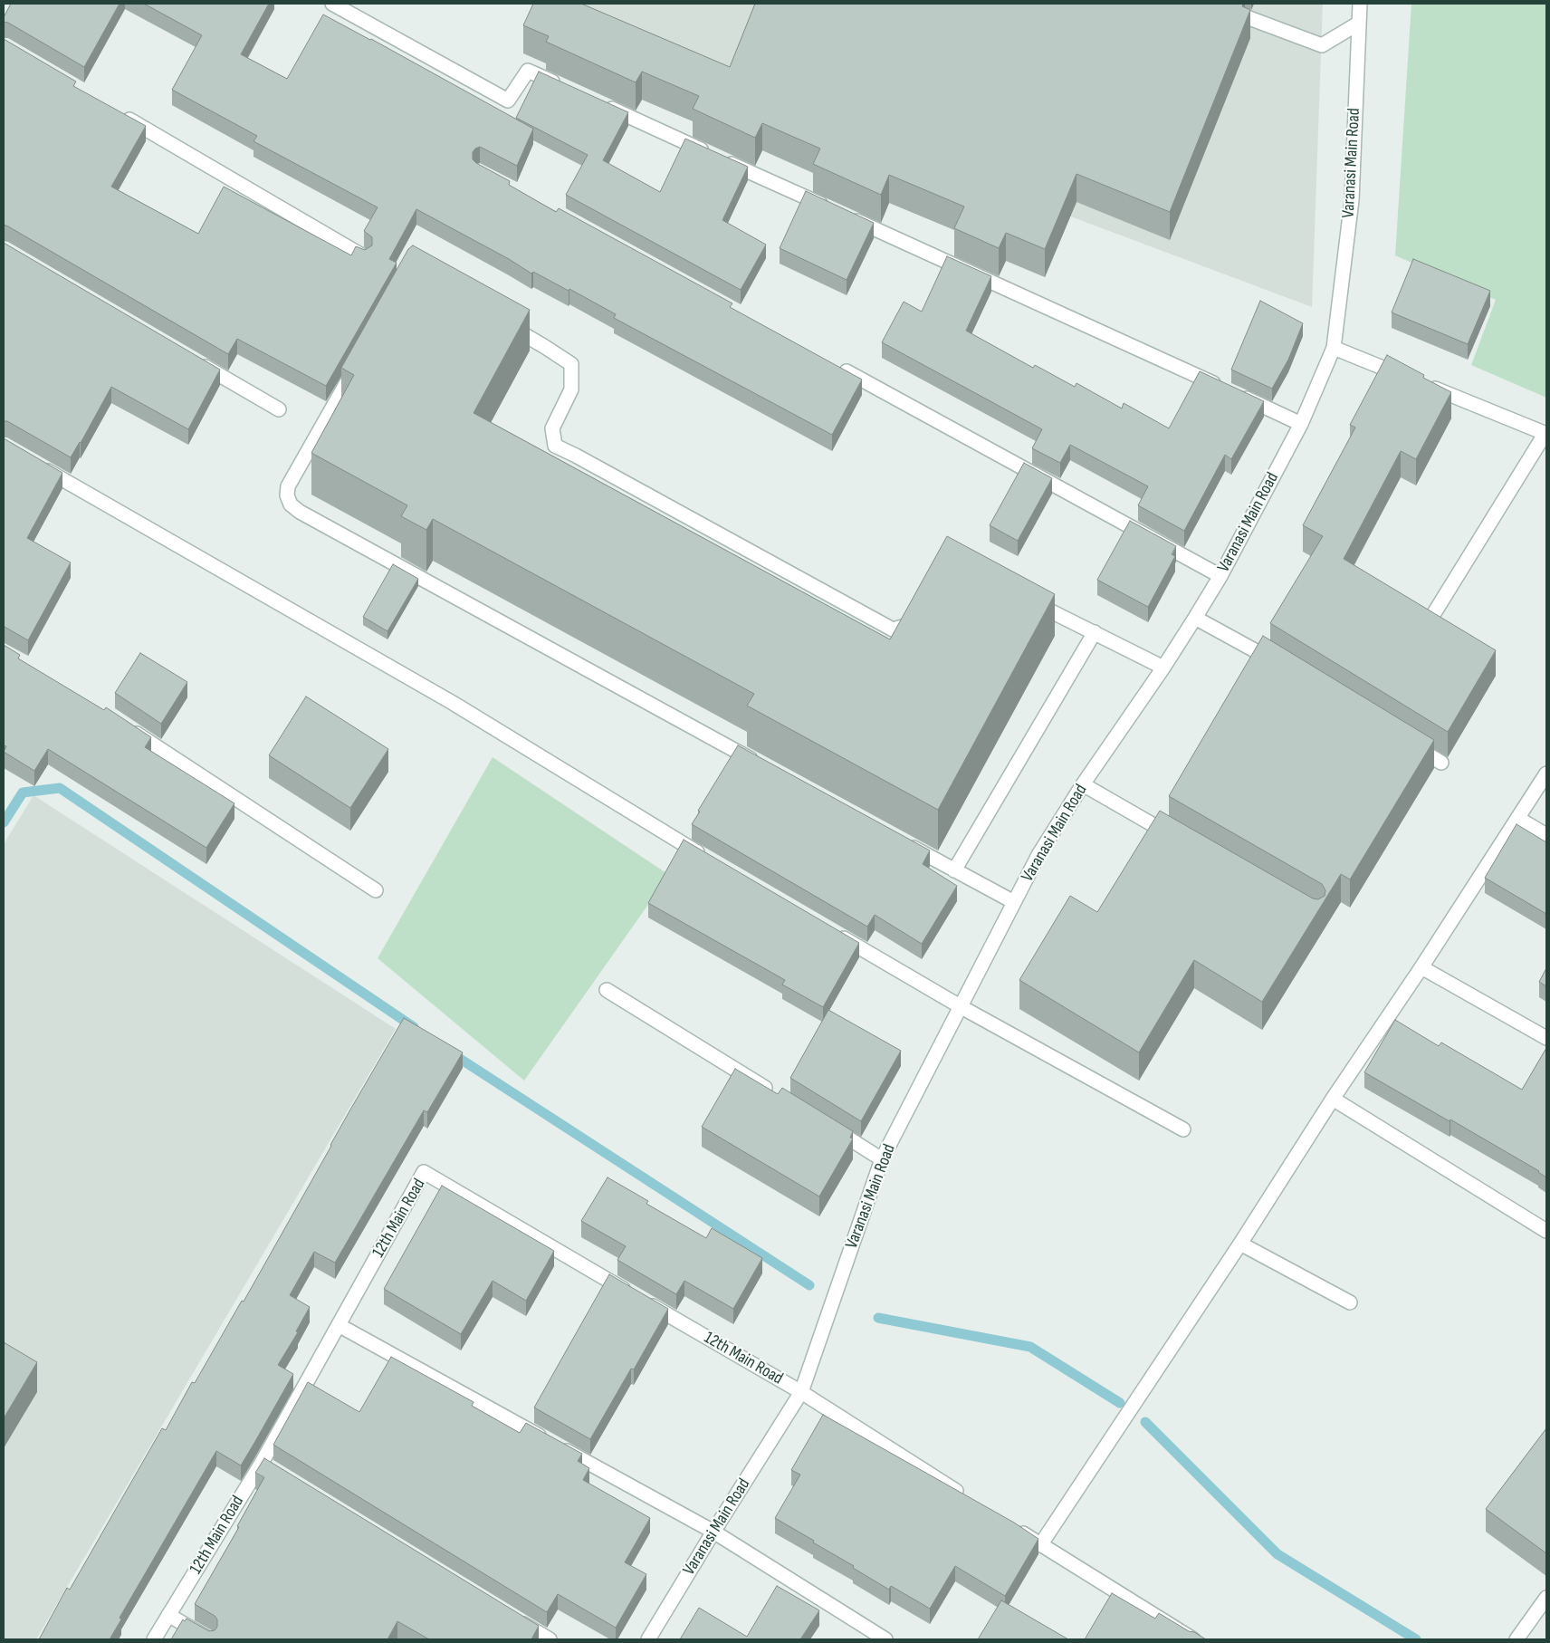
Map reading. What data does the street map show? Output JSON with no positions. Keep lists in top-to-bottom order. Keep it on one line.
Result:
{"streets":{"street":["Varanasi Main Road","12th Main Road"]},"crossings":[["Varanasi Main Road","12th Main Road"]]}
